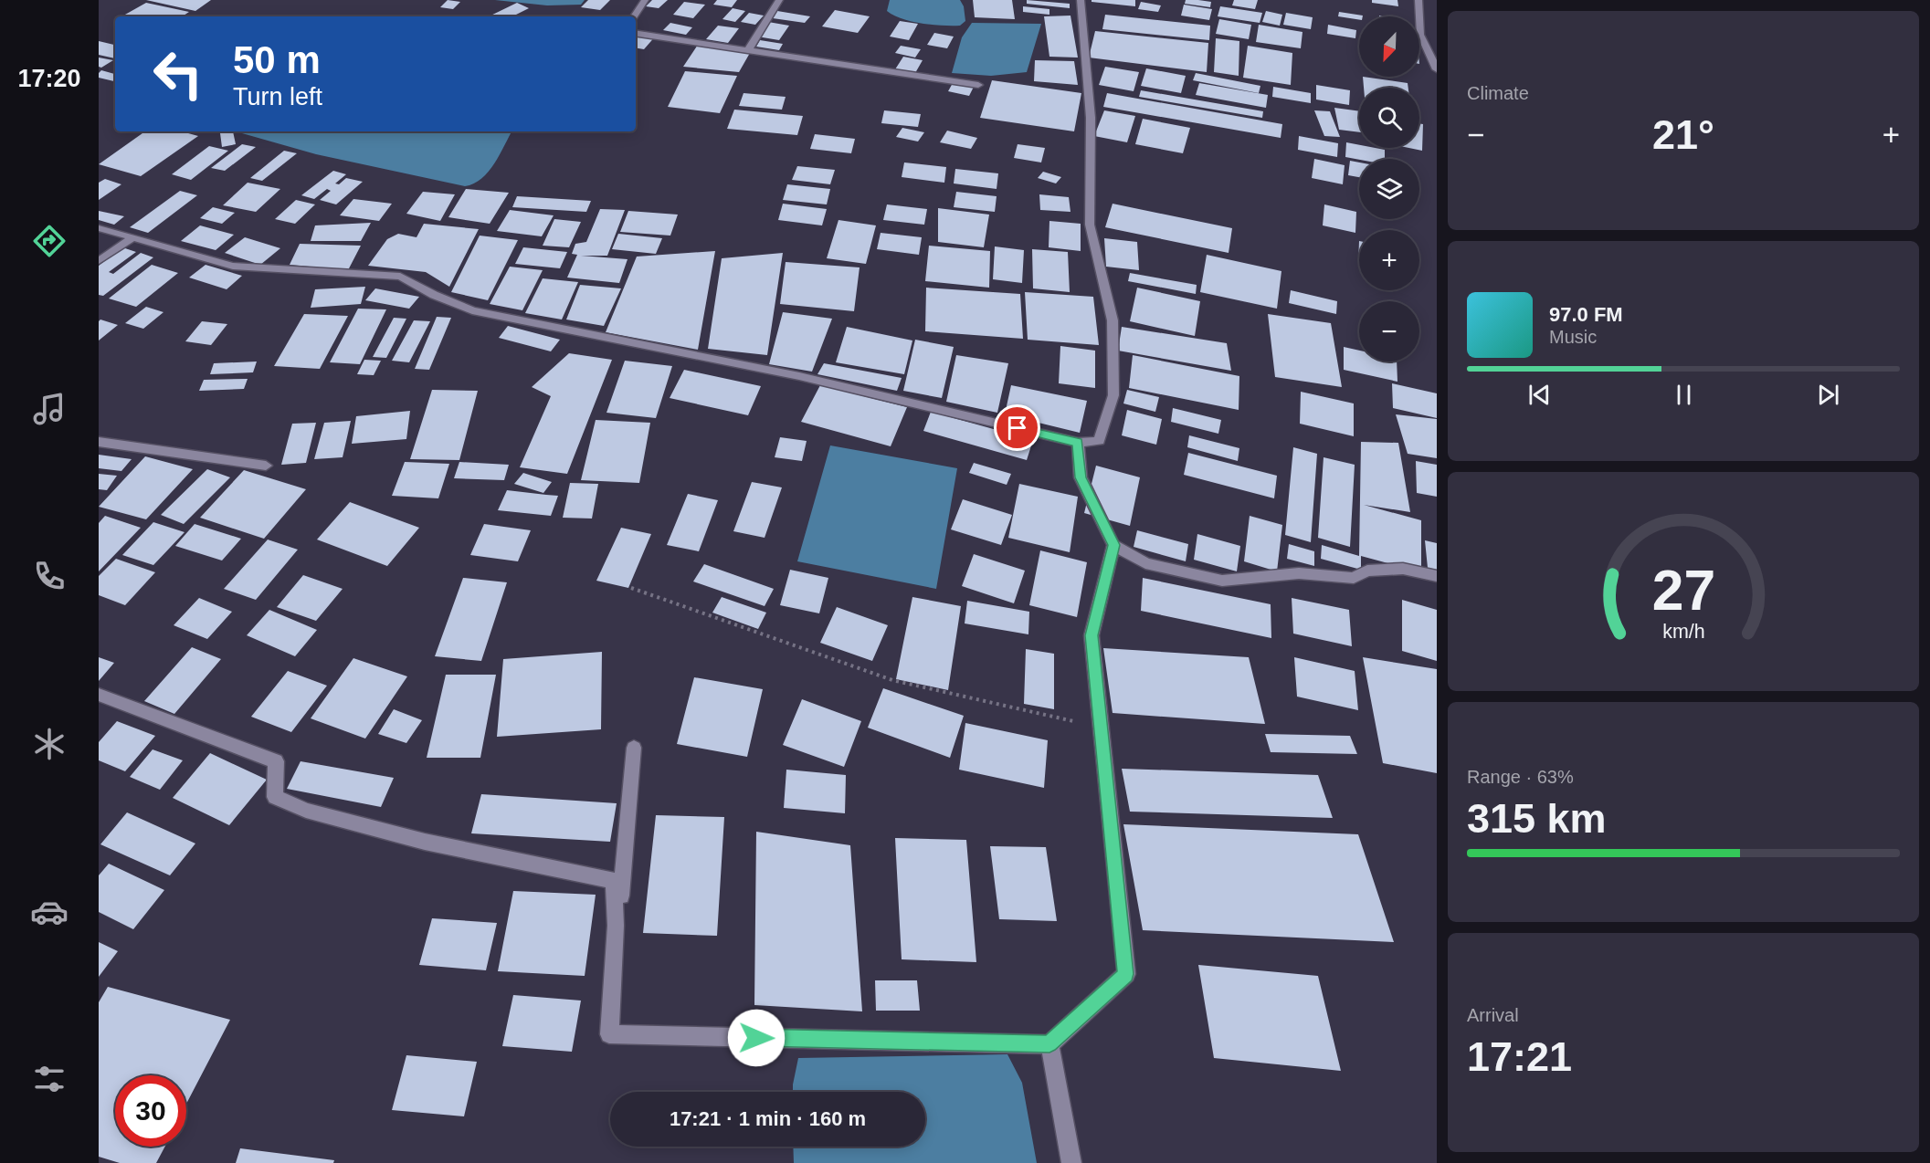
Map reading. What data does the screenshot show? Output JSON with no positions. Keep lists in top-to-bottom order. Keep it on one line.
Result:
{"north":"bottom left","page":{"tabs":"17:20","tile":["Climate",["Range · 63%","315 km"],["Arrival","17:21"]],"map_buttons":["+","−"],"turn":["50 m","Turn left"],"heat":["−","21°","+"],"song":["97.0 FM","Music"],"limit":"30","trip":"17:21 · 1 min · 160 m","gauge":["27","km/h"]}}
